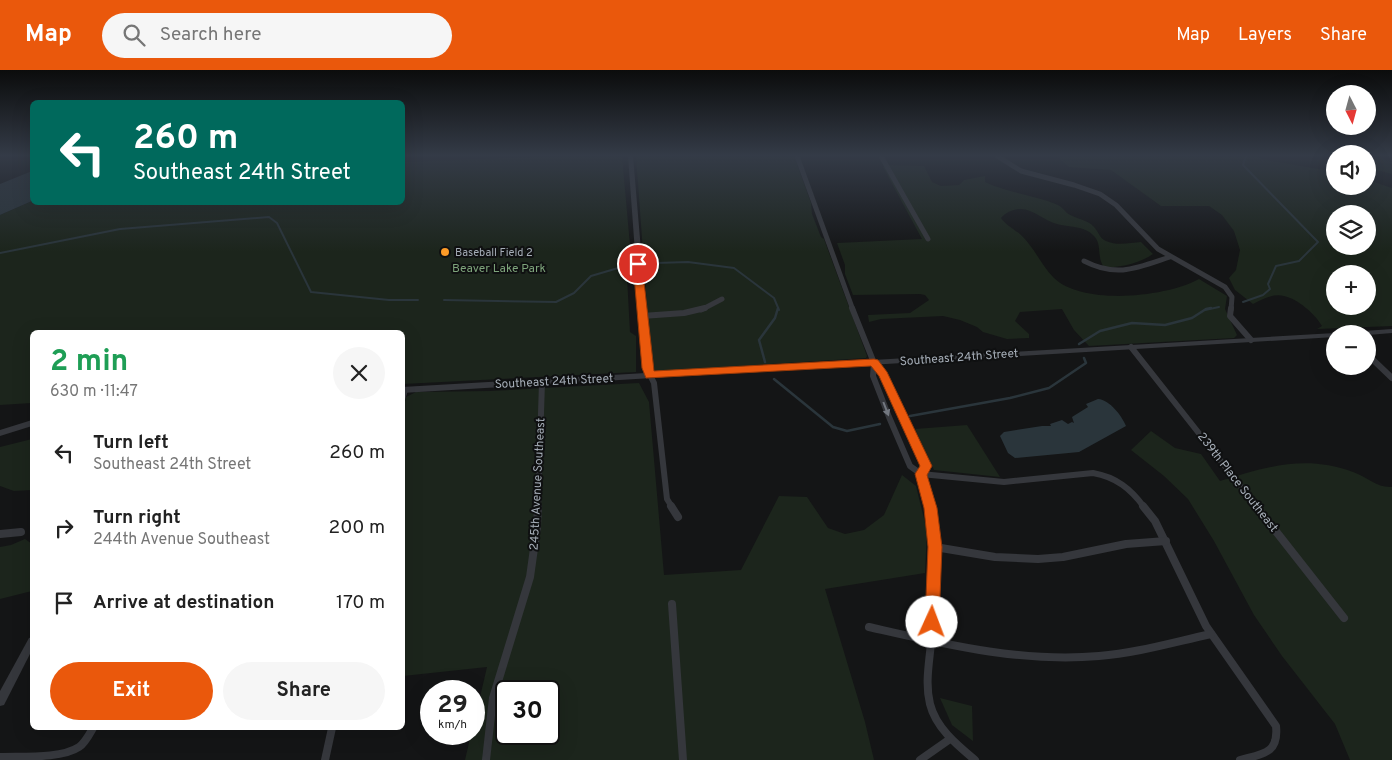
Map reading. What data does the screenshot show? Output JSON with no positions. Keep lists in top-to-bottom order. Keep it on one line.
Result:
{"streets":{"street":["Southeast 24th Street","239th Place Southeast","245th Avenue Southeast"]},"crossings":[["Southeast 24th Street","239th Place Southeast"],["Southeast 24th Street","245th Avenue Southeast"]],"parks":["Beaver Lake Park"],"places":["Baseball Field 2"],"north":"bottom","page":{"header":"Map","search":"Search here","nav":["Map","Layers","Share"],"map_buttons":["+","−"],"turn":["260 m","Southeast 24th Street"],"heading":["2 min","630 m · 11:47"],"list":[{"name":"Turn left","note":"Southeast 24th Street","value":"260 m"},{"name":"Turn right","note":"244th Avenue Southeast","value":"200 m"},{"name":"Arrive at destination","value":"170 m"}],"buttons":["Exit","Share"],"speed":"29 km/h","limit":"30"}}
